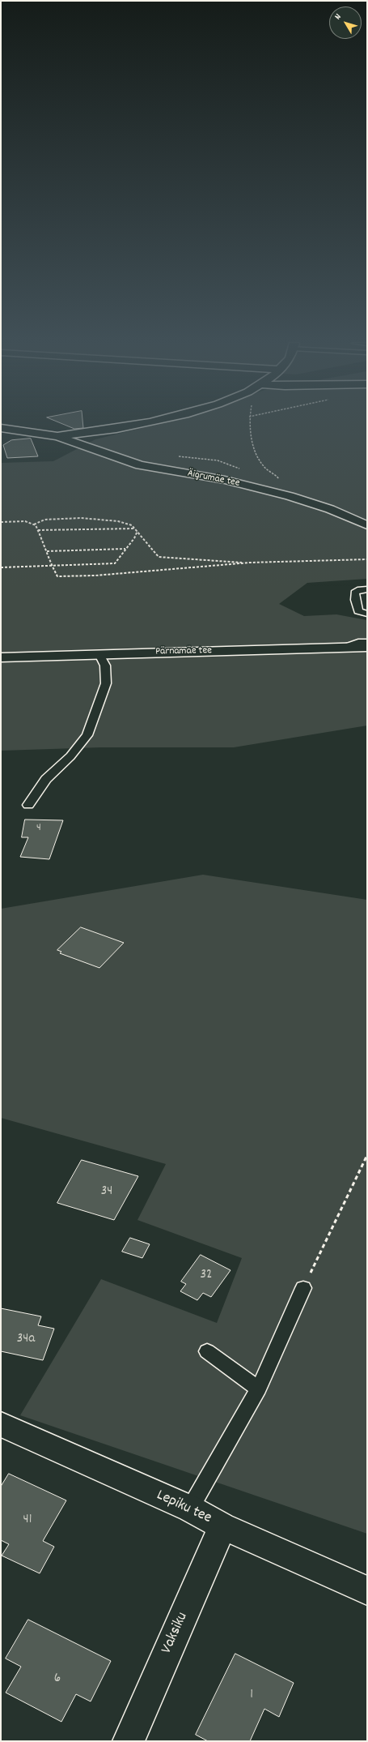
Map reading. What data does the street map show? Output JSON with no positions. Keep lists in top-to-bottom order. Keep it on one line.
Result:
{"streets":{"street":["Äigrumäe tee","Pärnamäe tee","Lepiku tee","Vaksiku"]},"crossings":[["Lepiku tee","Vaksiku"]],"house_numbers":["4","34","32","34a","41","6","1"],"north":"top left"}
